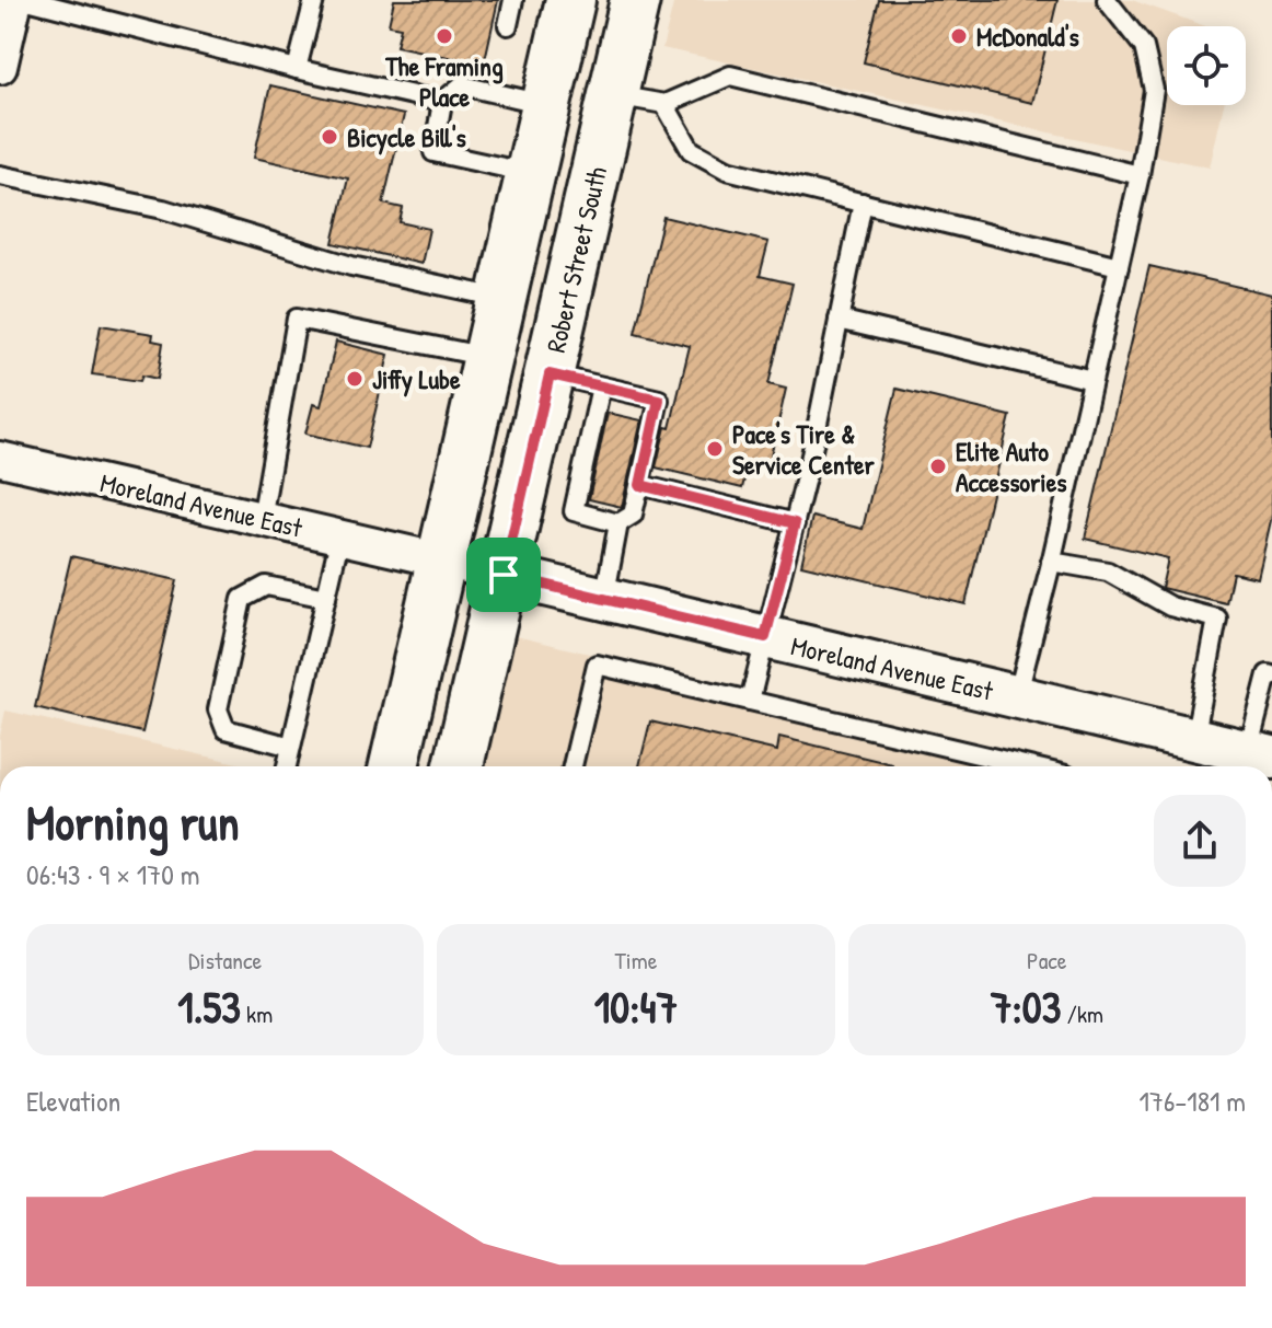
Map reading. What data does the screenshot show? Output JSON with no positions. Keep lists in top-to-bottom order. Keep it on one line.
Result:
{"streets":{"main road":["Robert Street South"],"street":["Moreland Avenue East"]},"crossings":[["Robert Street South","Moreland Avenue East"]],"places":["The Framing Place","McDonald's","Bicycle Bill's","Jiffy Lube","Pace's Tire & Service Center","Elite Auto Accessories"],"page":{"heading":["Morning run","06:43 · 9 × 170 m"],"stats":[["Distance","1.53 km"],["Time","10:47"],["Pace","7:03 /km"]],"chart":["Elevation","176–181 m"]}}
